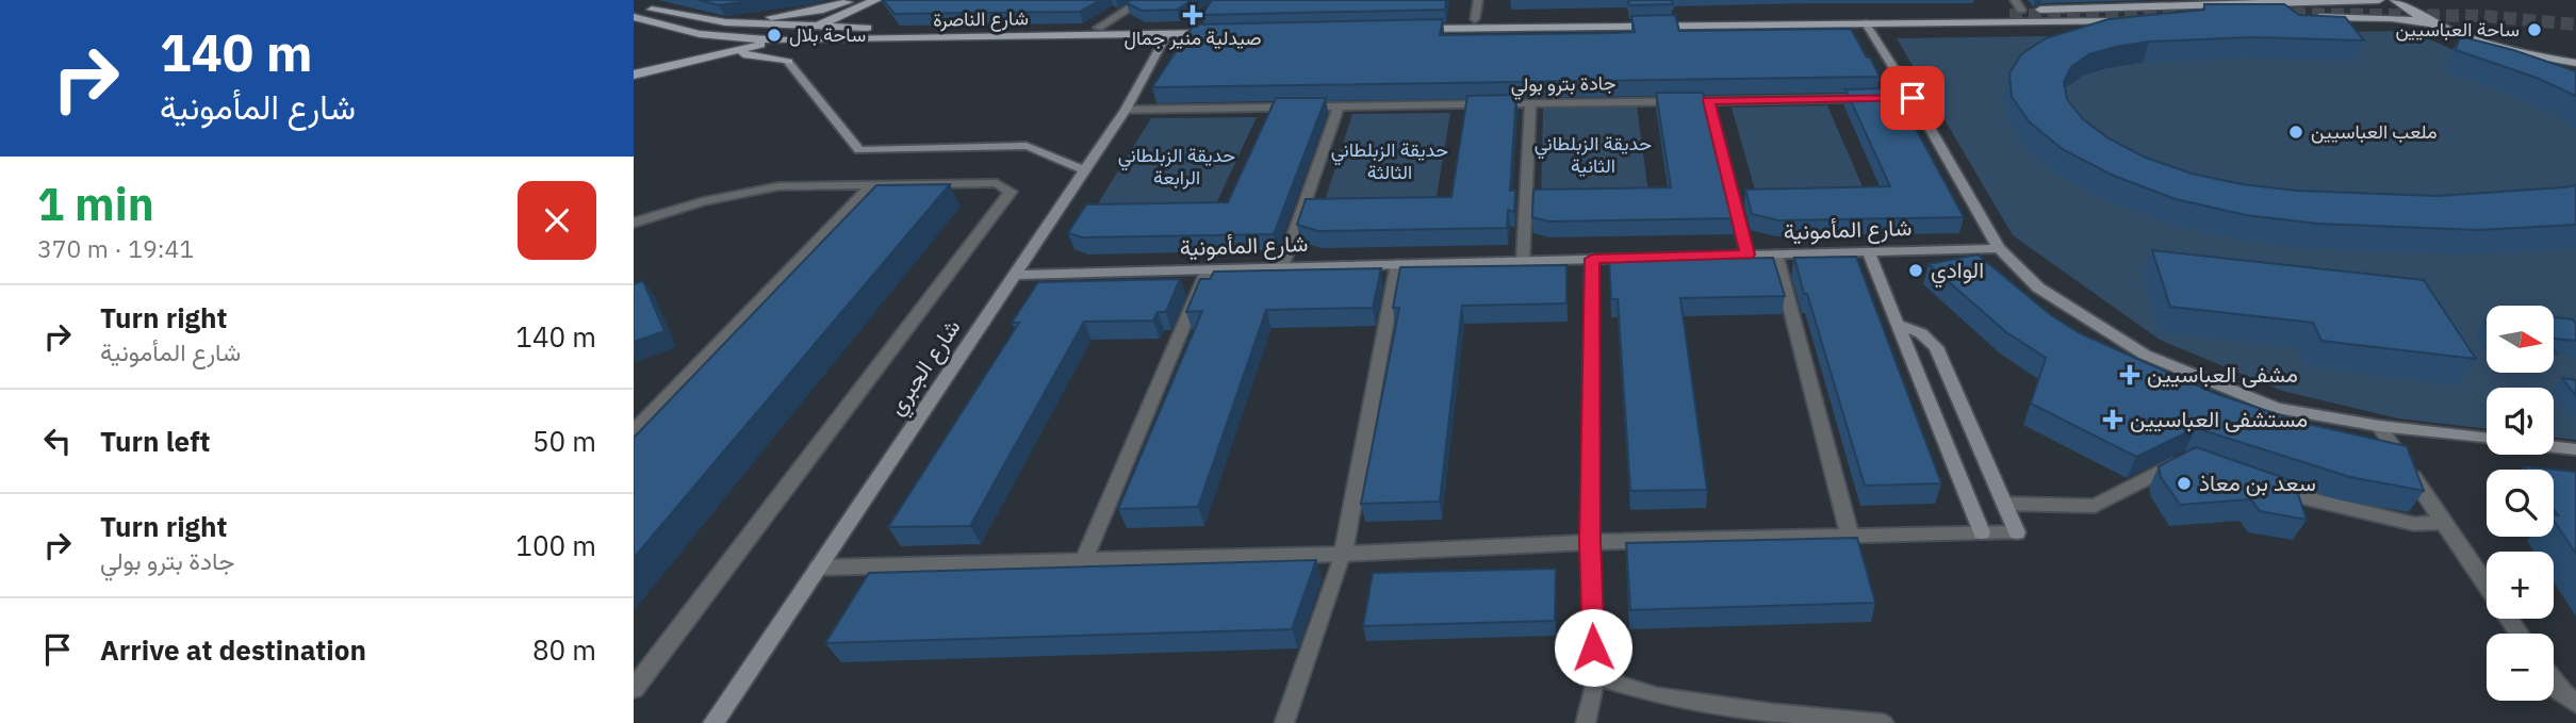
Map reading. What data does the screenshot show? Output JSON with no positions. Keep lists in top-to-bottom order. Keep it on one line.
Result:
{"streets":{"main road":["شارع الناصرة"],"street":["جادة بترو بولي","شارع المأمونية","شارع الجبري"]},"crossings":[["شارع الناصرة","شارع الجبري"],["جادة بترو بولي","شارع الجبري"],["شارع المأمونية","شارع الجبري"]],"parks":["حديقة الزبلطاني الثانية","حديقة الزبلطاني الثالثة","حديقة الزبلطاني الرابعة"],"places":{"health":["صيدلية منير جمال","مشفى العباسيين","مستشفى العباسيين"],"other":["ساحة العباسيين","ساحة بلال","ملعب العباسيين","الوادي","سعد بن معاذ"]},"north":"right","page":{"turn":["140 m","شارع المأمونية"],"heading":["1 min","370 m · 19:41"],"list":[{"name":"Turn right","note":"شارع المأمونية","value":"140 m"},{"name":"Turn left","value":"50 m"},{"name":"Turn right","note":"جادة بترو بولي","value":"100 m"},{"name":"Arrive at destination","value":"80 m"}],"map_buttons":["+","−"]}}
